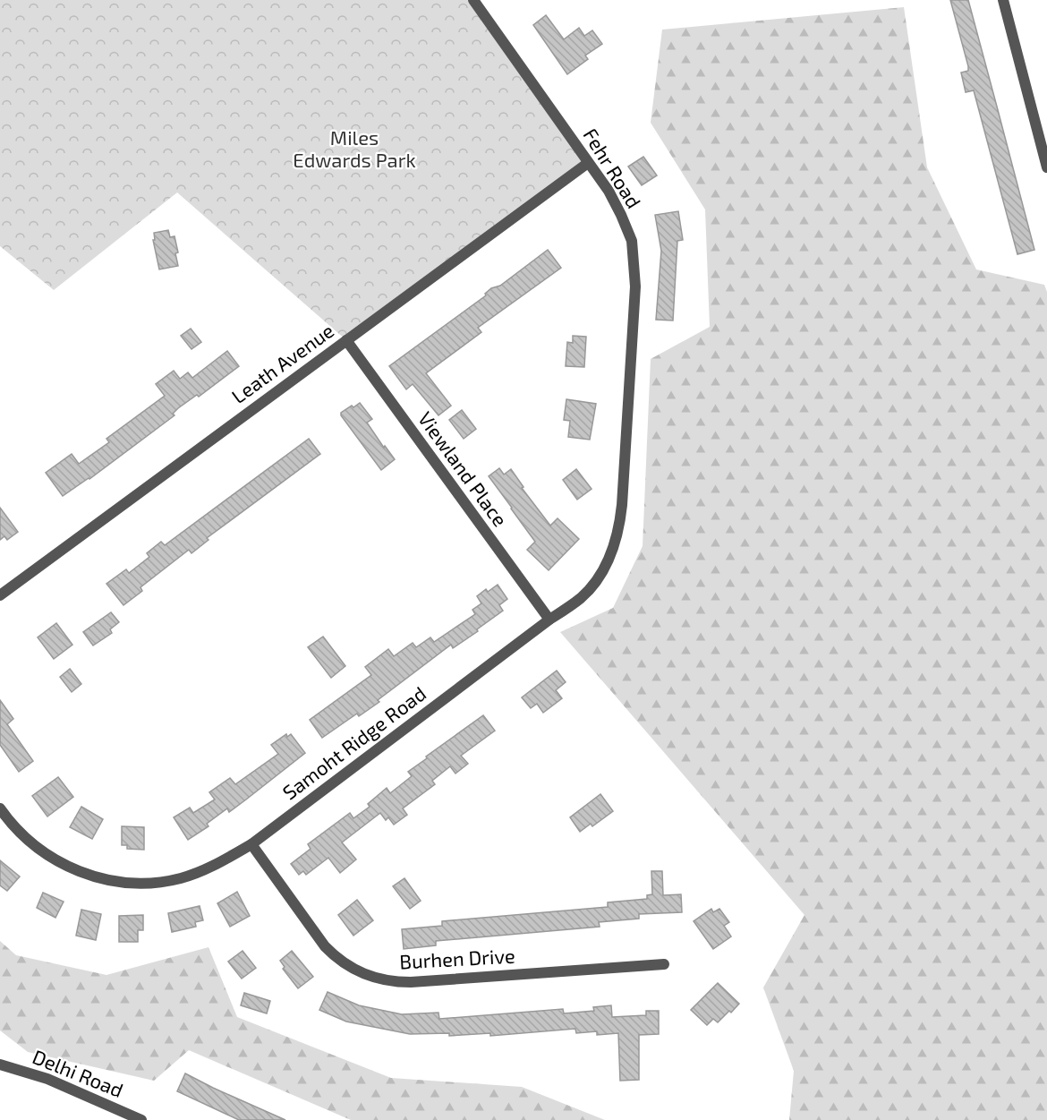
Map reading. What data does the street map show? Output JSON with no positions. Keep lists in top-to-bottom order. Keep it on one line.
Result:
{"streets":{"street":["Fehr Road","Leath Avenue","Viewland Place","Samoht Ridge Road","Burhen Drive","Delhi Road"]},"crossings":[["Fehr Road","Leath Avenue"],["Fehr Road","Samoht Ridge Road"],["Leath Avenue","Viewland Place"],["Viewland Place","Samoht Ridge Road"],["Samoht Ridge Road","Burhen Drive"]],"parks":["Miles Edwards Park"]}
